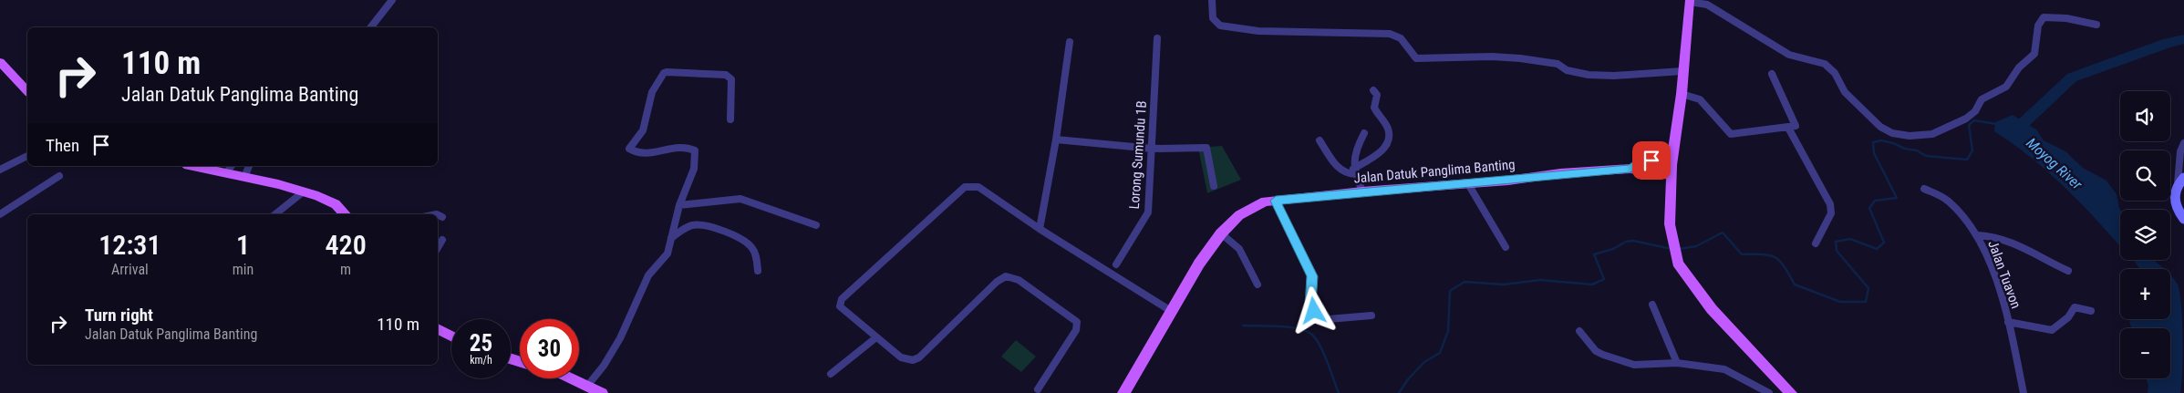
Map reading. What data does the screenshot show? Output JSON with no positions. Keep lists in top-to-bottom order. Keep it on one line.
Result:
{"streets":{"main road":["Jalan Datuk Panglima Banting"],"street":["Lorong Sumundu 1B","Jalan Tuavon"]},"water":["Moyog River"],"page":{"turn":["110 m","Jalan Datuk Panglima Banting"],"map_buttons":["+","−"],"then":"Then","eta":["12:31","Arrival","1","min","420","m"],"list":[{"name":"Turn right","note":"Jalan Datuk Panglima Banting","value":"110 m"}],"speed":"25 km/h","limit":"30"}}
